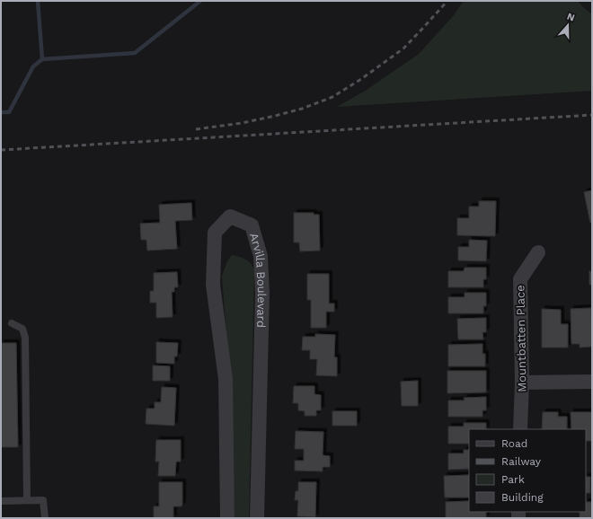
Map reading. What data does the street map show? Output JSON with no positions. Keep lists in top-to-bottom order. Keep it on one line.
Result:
{"streets":{"street":["Arvilla Boulevard","Mountbatten Place"]},"legend":["Road","Railway","Park","Building"],"north":"top"}
